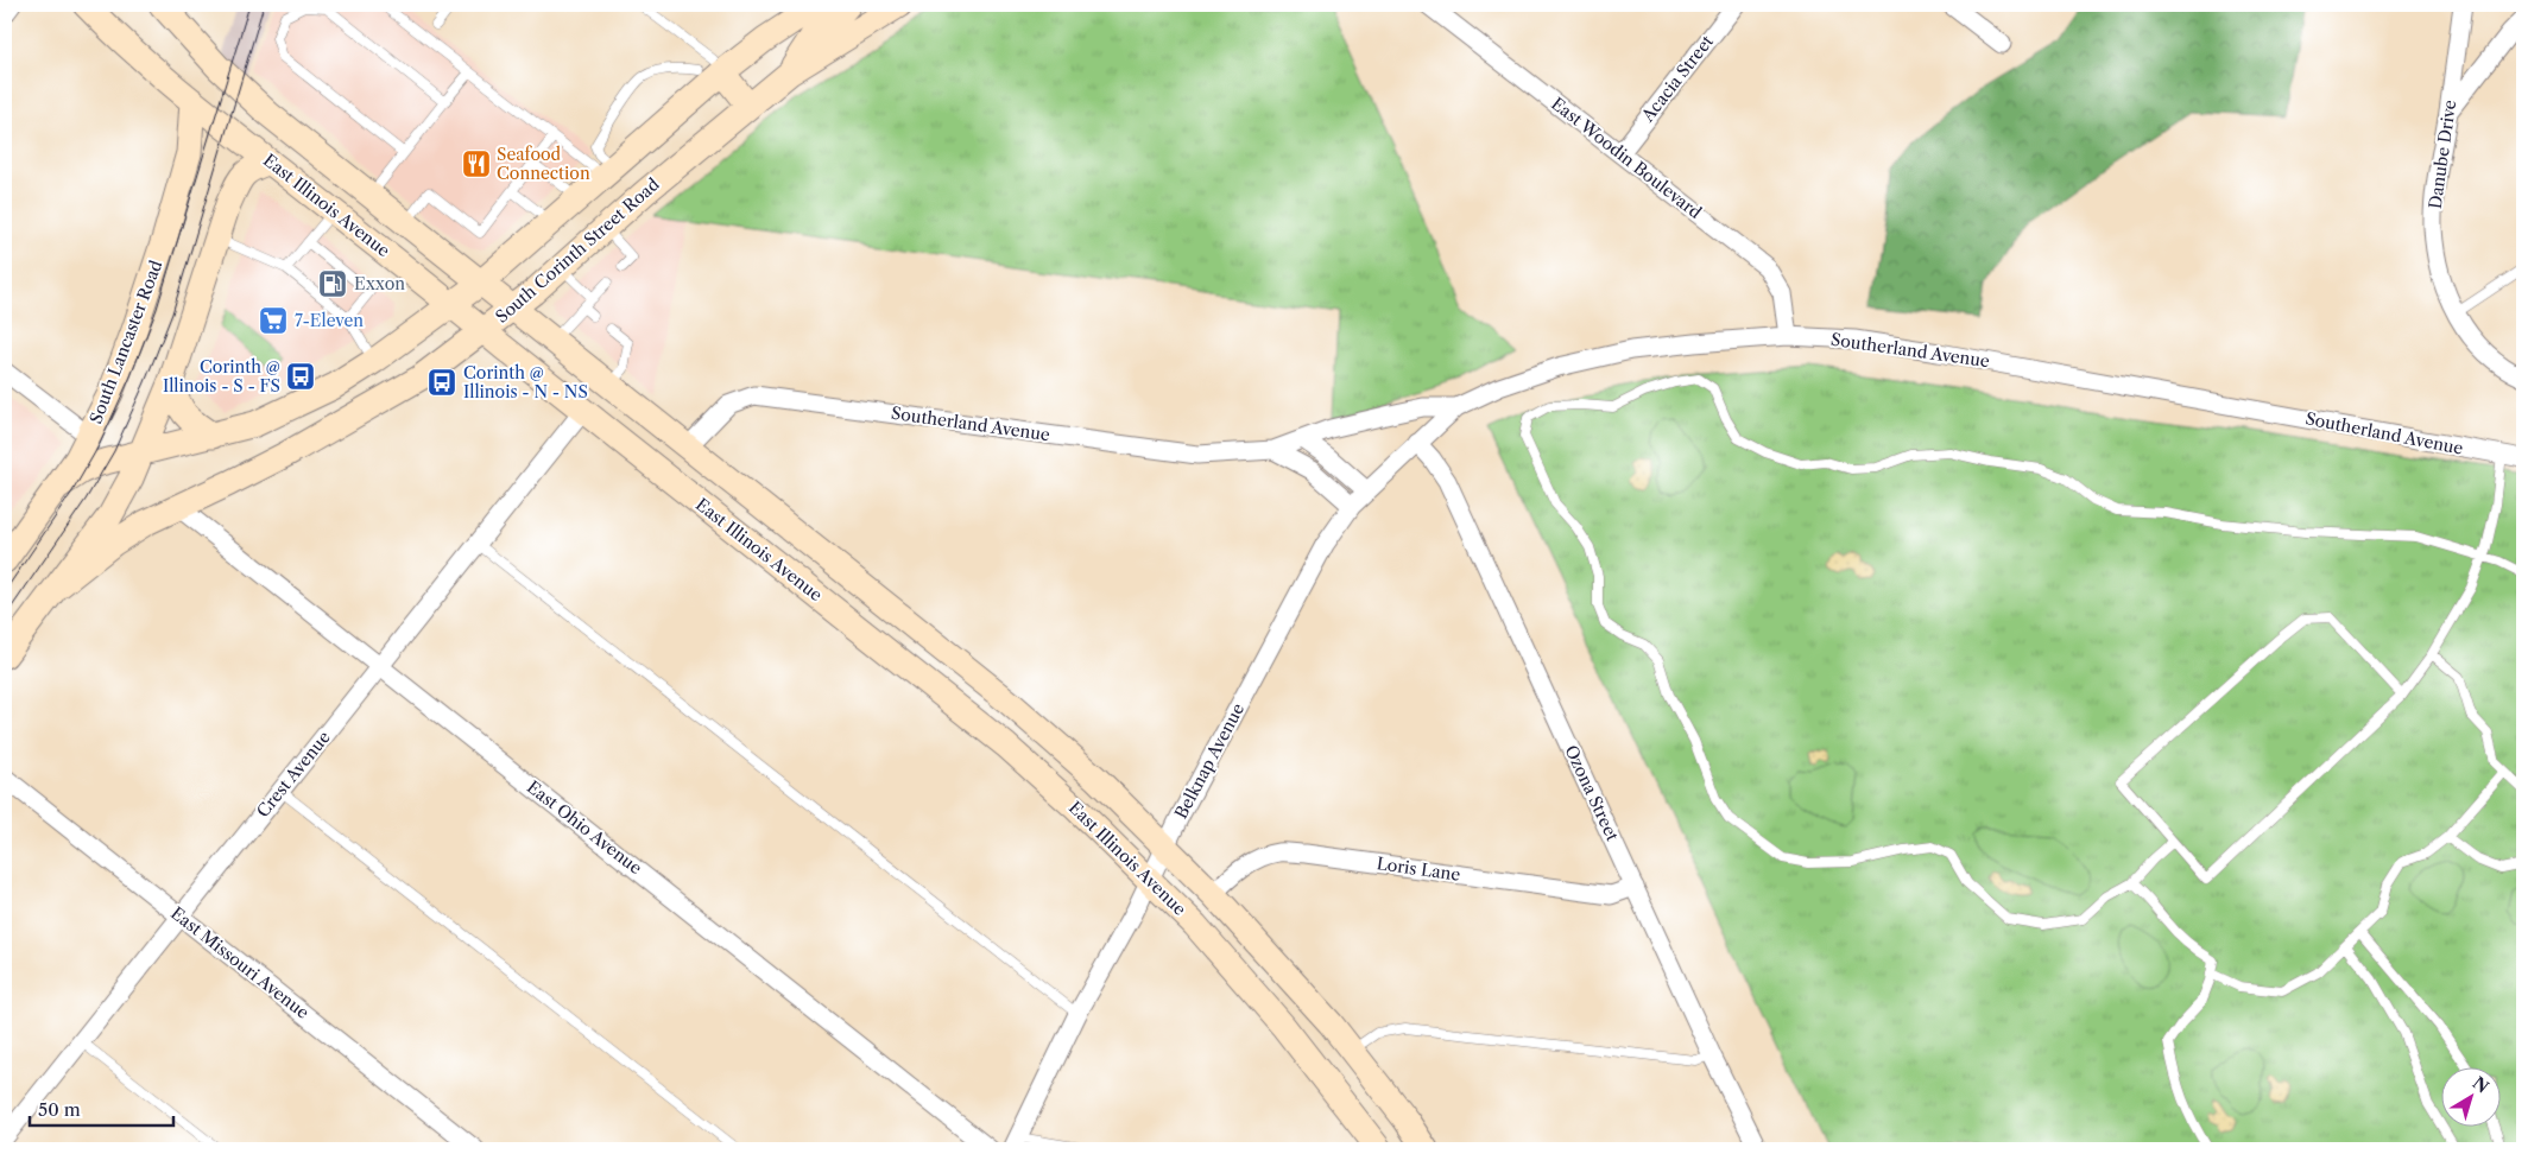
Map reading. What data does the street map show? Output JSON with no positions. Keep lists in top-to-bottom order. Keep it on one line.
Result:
{"streets":{"main road":["East Illinois Avenue","South Corinth Street Road","South Lancaster Road"],"street":["Acacia Street","Danube Drive","East Woodin Boulevard","Southerland Avenue","Belknap Avenue","Crest Avenue","Ozona Street","East Ohio Avenue","Loris Lane","East Missouri Avenue"]},"crossings":[["Acacia Street","East Woodin Boulevard"],["East Woodin Boulevard","Southerland Avenue"],["East Illinois Avenue","South Corinth Street Road"],["East Illinois Avenue","South Lancaster Road"],["East Illinois Avenue","Southerland Avenue"],["East Illinois Avenue","Belknap Avenue"],["East Illinois Avenue","Crest Avenue"],["East Illinois Avenue","Loris Lane"],["South Corinth Street Road","East Ohio Avenue"],["Southerland Avenue","Belknap Avenue"],["Belknap Avenue","Ozona Street"],["Crest Avenue","East Ohio Avenue"],["Crest Avenue","East Missouri Avenue"],["Ozona Street","Loris Lane"]],"places":{"restaurant":["Seafood Connection"],"fuel station":["Exxon"],"supermarket":["7-Eleven"],"bus stop":["Corinth @ Illinois - S - FS","Corinth @ Illinois - N - NS"]},"scale_bar":"50 m","north":"top right"}
